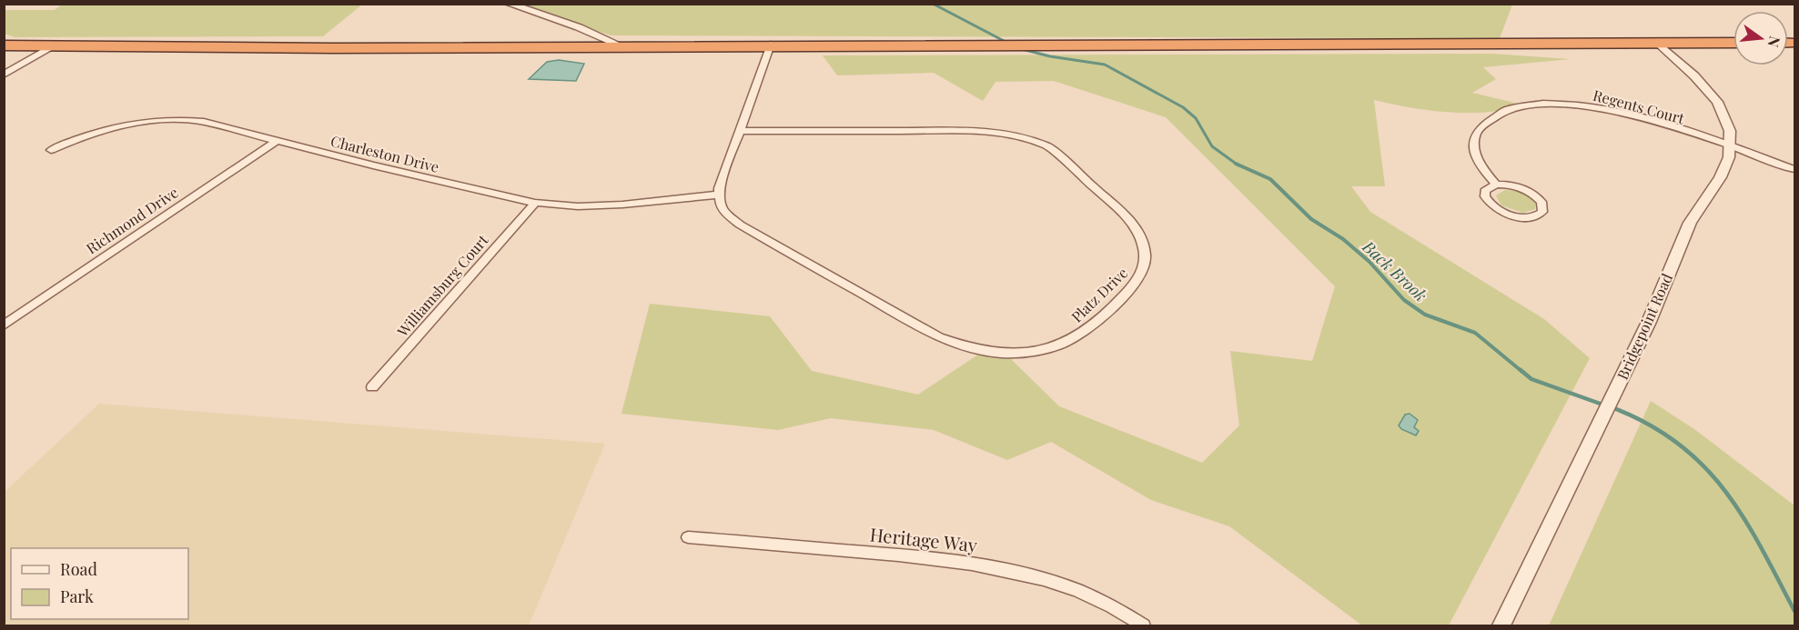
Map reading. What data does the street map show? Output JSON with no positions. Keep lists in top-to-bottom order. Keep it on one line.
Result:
{"streets":{"street":["Regents Court","Charleston Drive","Richmond Drive","Williamsburg Court","Platz Drive","Bridgepoint Road","Heritage Way"]},"crossings":[["Regents Court","Bridgepoint Road"],["Charleston Drive","Richmond Drive"],["Charleston Drive","Williamsburg Court"],["Charleston Drive","Platz Drive"]],"water":["Back Brook"],"legend":["Road","Park"],"north":"right"}
